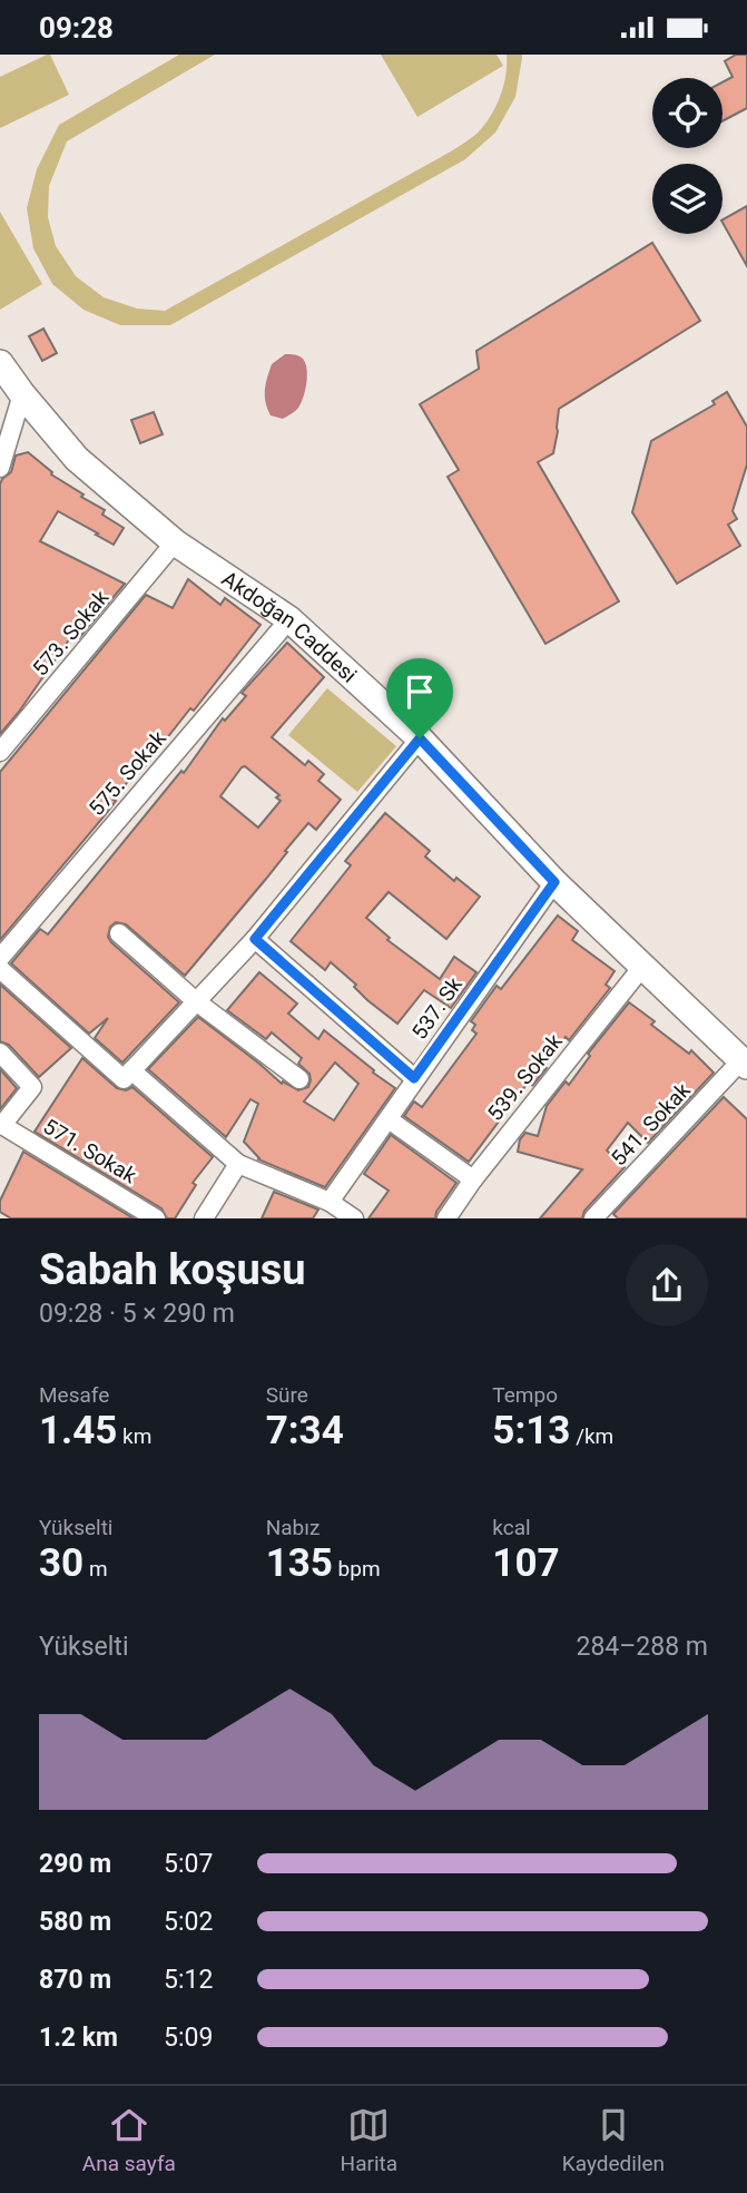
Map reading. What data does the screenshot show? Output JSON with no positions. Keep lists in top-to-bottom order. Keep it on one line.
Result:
{"streets":{"main road":["Akdoğan Caddesi"],"street":["573. Sokak","575. Sokak","537. Sk","539. Sokak","541. Sokak","571. Sokak"]},"crossings":[["Akdoğan Caddesi","573. Sokak"],["Akdoğan Caddesi","575. Sokak"],["Akdoğan Caddesi","537. Sk"],["Akdoğan Caddesi","539. Sokak"],["Akdoğan Caddesi","541. Sokak"]],"page":{"status":"09:28","heading":["Sabah koşusu","09:28 · 5 × 290 m"],"stats":[["Mesafe","1.45 km"],["Süre","7:34"],["Tempo","5:13 /km"],["Yükselti","30 m"],["Nabız","135 bpm"],["kcal","107"]],"chart":["Yükselti","284–288 m"],"list":[{"name":"290 m","note":"5:07"},{"name":"580 m","note":"5:02"},{"name":"870 m","note":"5:12"},{"name":"1.2 km","note":"5:09"}],"tabs":["Ana sayfa","Harita","Kaydedilen"]}}
